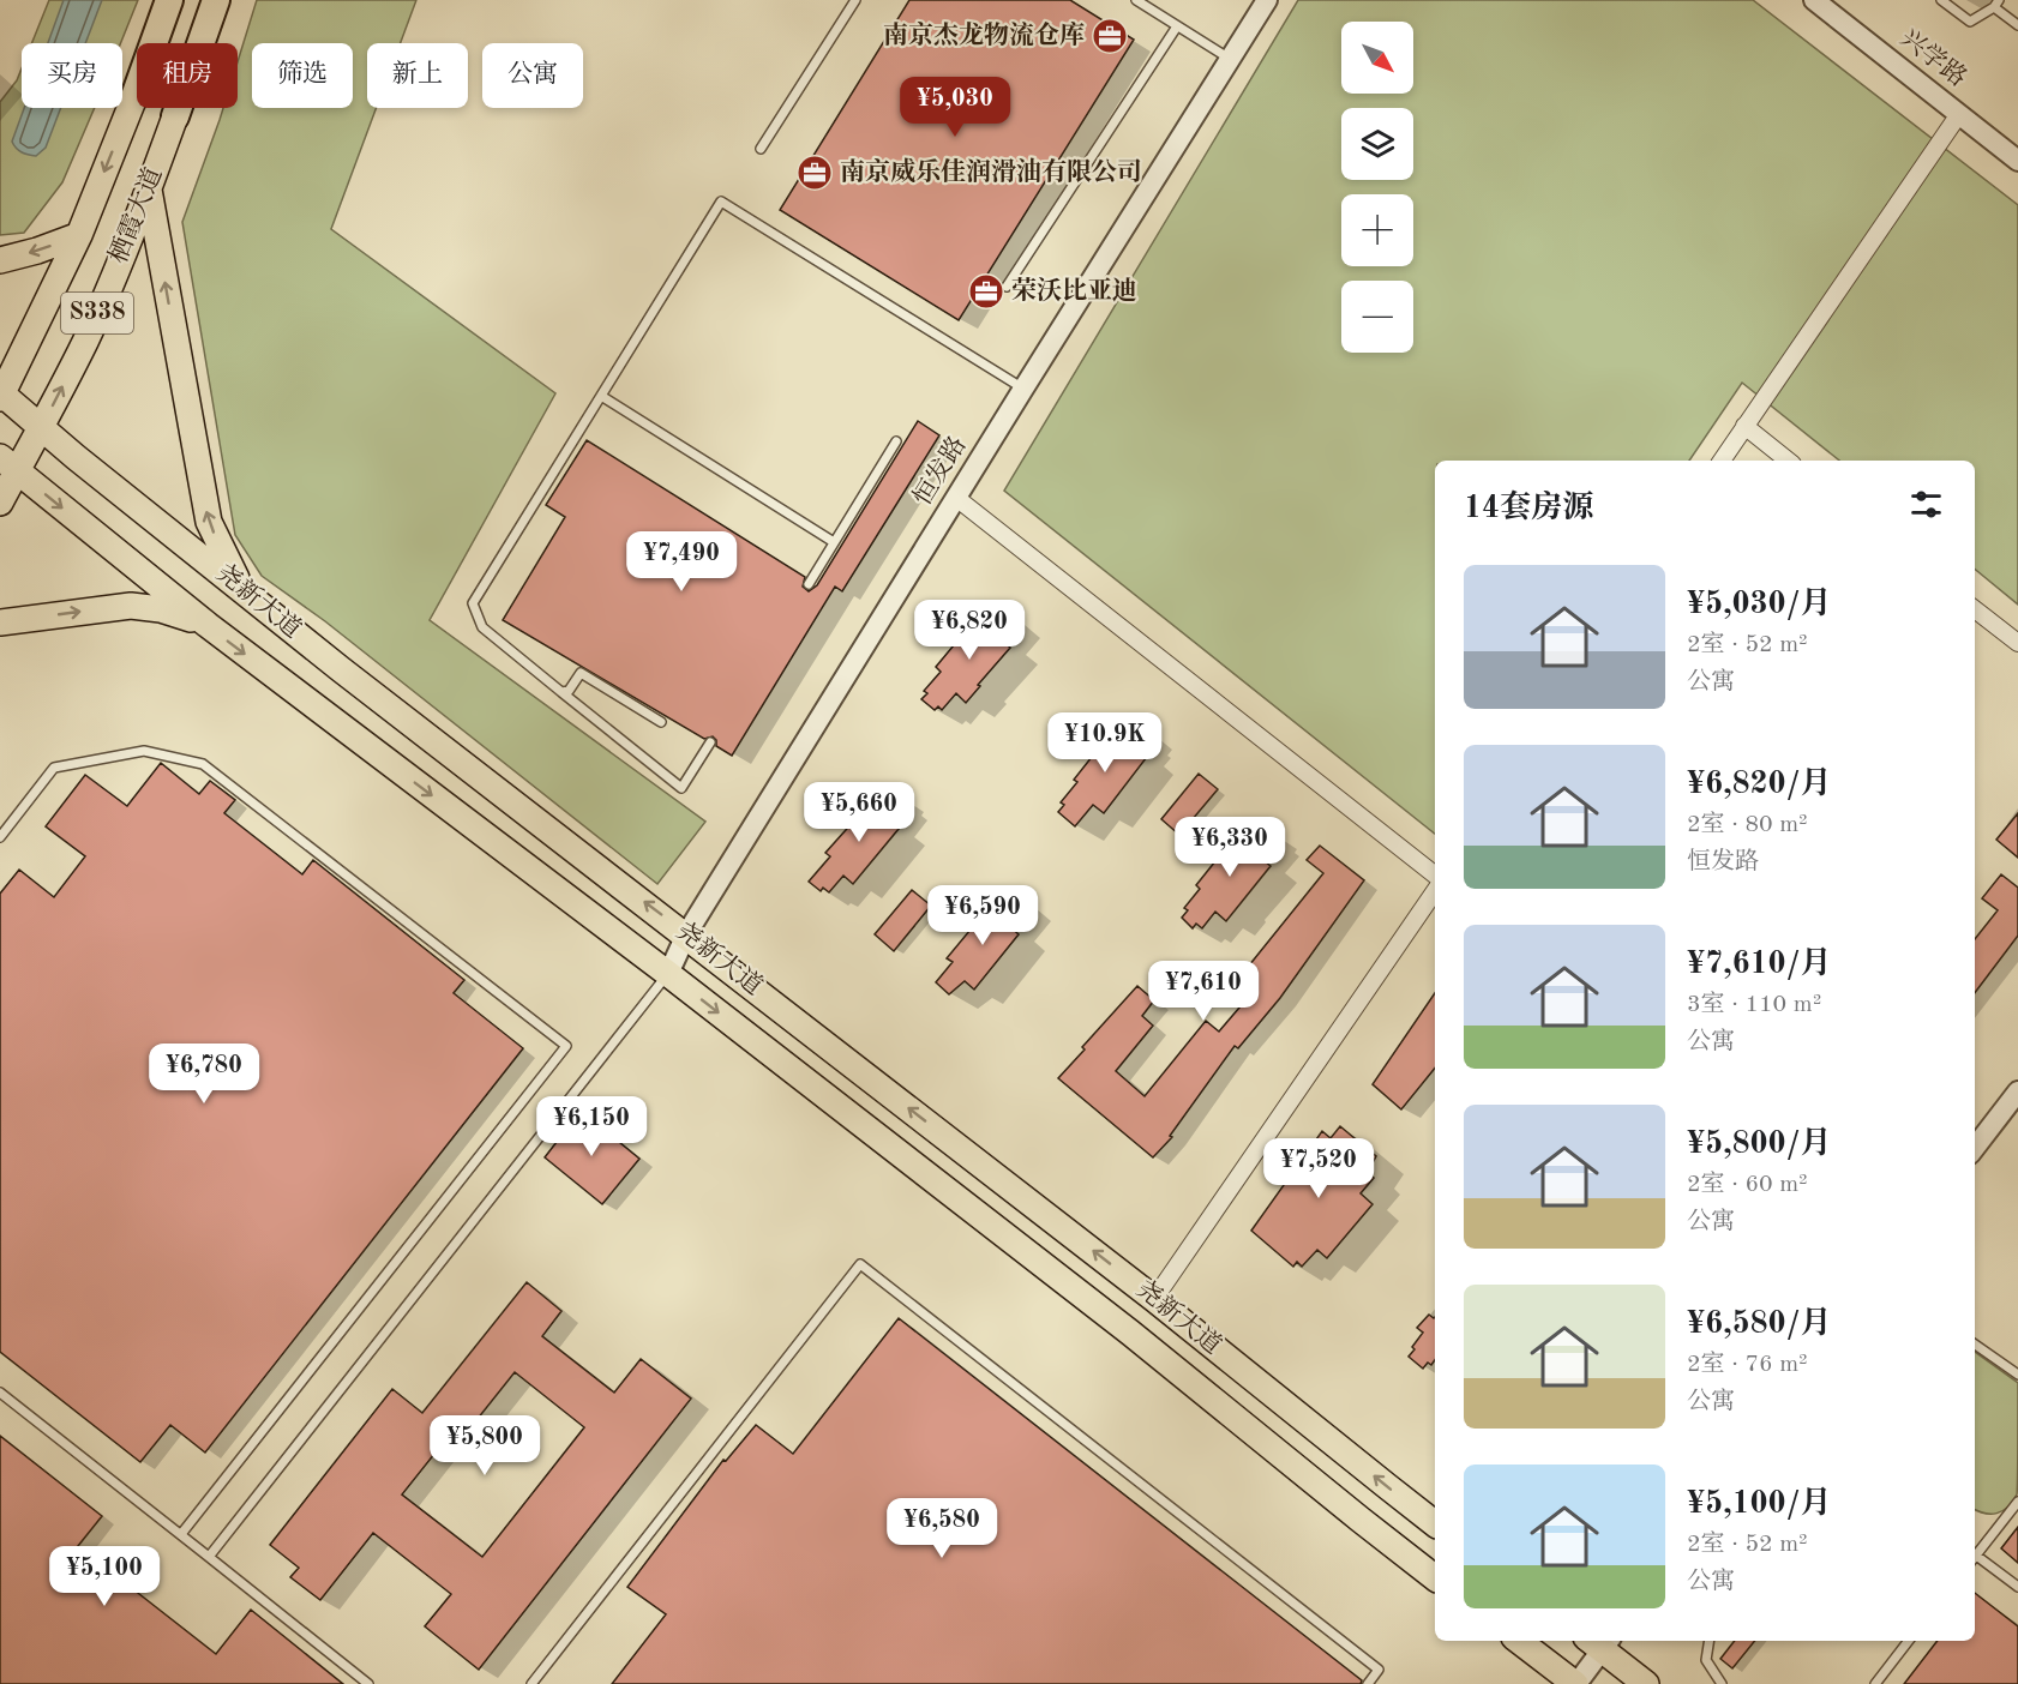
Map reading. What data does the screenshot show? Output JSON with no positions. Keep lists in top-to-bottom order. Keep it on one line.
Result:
{"streets":{"highway":["栖霞大道","S338"],"main road":["尧新大道"],"street":["兴学路","恒发路"]},"crossings":[["栖霞大道","尧新大道"],["恒发路","尧新大道"]],"places":{"office":["南京杰龙物流仓库","南京威乐佳润滑油有限公司","荣沃比亚迪"]},"north":"bottom right","page":{"map_buttons":["+","−"],"chip":["买房","租房","筛选","新上","公寓"],"price":["¥5,030","¥7,490","¥6,820","¥10.9K","¥5,660","¥6,330","¥6,590","¥7,610","¥6,780","¥6,150","¥7,520","¥5,800","¥6,580","¥5,100"],"heading":"14套房源","list":[{"name":"¥5,030/月","note":"2室 · 52 m² · 公寓"},{"name":"¥6,820/月","note":"2室 · 80 m² · 恒发路"},{"name":"¥7,610/月","note":"3室 · 110 m² · 公寓"},{"name":"¥5,800/月","note":"2室 · 60 m² · 公寓"},{"name":"¥6,580/月","note":"2室 · 76 m² · 公寓"},{"name":"¥5,100/月","note":"2室 · 52 m² · 公寓"}]}}
